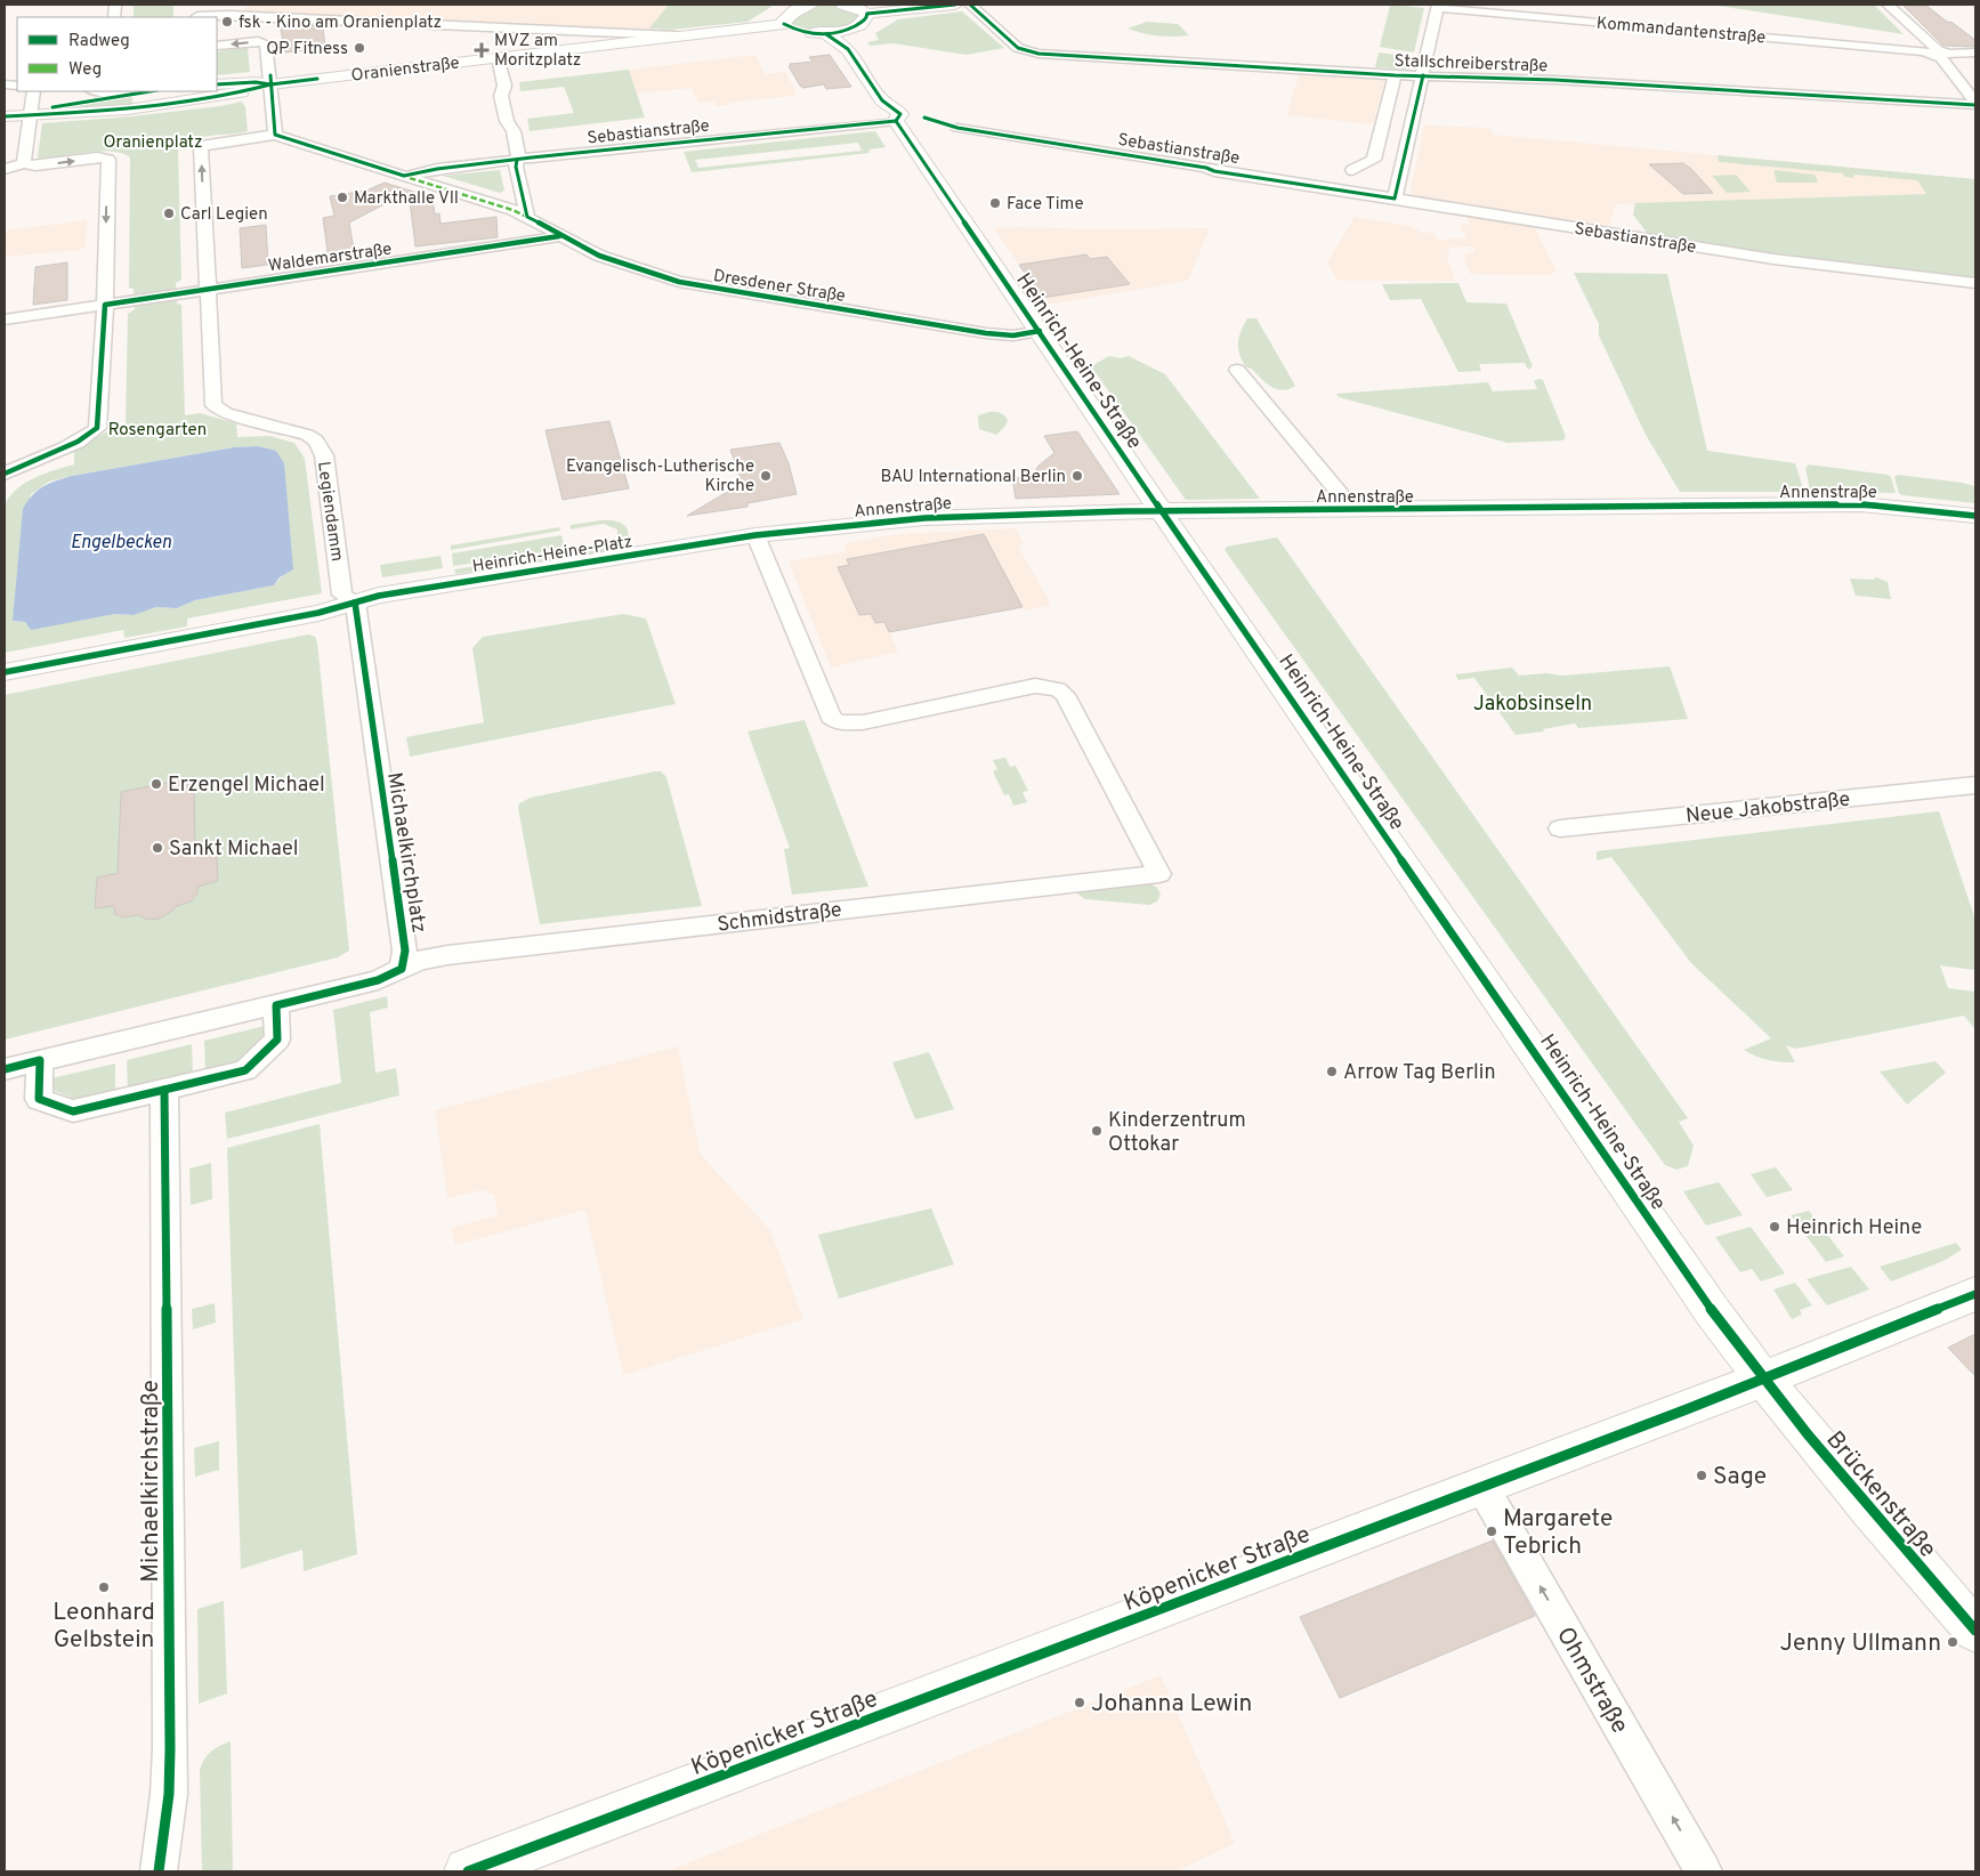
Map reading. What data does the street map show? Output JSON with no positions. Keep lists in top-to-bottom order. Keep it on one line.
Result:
{"streets":{"main road":["Oranienstraße","Heinrich-Heine-Straße","Annenstraße","Heinrich-Heine-Platz","Brückenstraße","Köpenicker Straße"],"street":["Kommandantenstraße","Stallschreiberstraße","Sebastianstraße","Waldemarstraße","Dresdener Straße","Legiendamm","Neue Jakobstraße","Michaelkirchplatz","Schmidstraße","Michaelkirchstraße","Ohmstraße"]},"crossings":[["Sebastianstraße","Dresdener Straße"],["Sebastianstraße","Heinrich-Heine-Straße"],["Waldemarstraße","Dresdener Straße"],["Waldemarstraße","Legiendamm"],["Dresdener Straße","Heinrich-Heine-Straße"],["Dresdener Straße","Legiendamm"],["Heinrich-Heine-Straße","Annenstraße"],["Heinrich-Heine-Straße","Brückenstraße"],["Heinrich-Heine-Straße","Köpenicker Straße"],["Annenstraße","Heinrich-Heine-Platz"],["Annenstraße","Schmidstraße"],["Legiendamm","Heinrich-Heine-Platz"],["Legiendamm","Michaelkirchplatz"],["Heinrich-Heine-Platz","Michaelkirchplatz"],["Heinrich-Heine-Platz","Schmidstraße"],["Michaelkirchplatz","Schmidstraße"],["Brückenstraße","Köpenicker Straße"],["Köpenicker Straße","Ohmstraße"]],"one_way":["Ohmstraße"],"water":["Engelbecken"],"parks":["Oranienplatz","Rosengarten","Jakobsinseln"],"places":{"other":["fsk - Kino am Oranienplatz","QP Fitness","Markthalle VII","Face Time","Carl Legien","Evangelisch-Lutherische Kirche","BAU International Berlin","Erzengel Michael","Sankt Michael","Arrow Tag Berlin","Kinderzentrum Ottokar","Heinrich Heine","Sage","Margarete Tebrich","Leonhard Gelbstein","Jenny Ullmann","Johanna Lewin"],"health":["MVZ am Moritzplatz"]},"legend":["Radweg","Weg"]}
